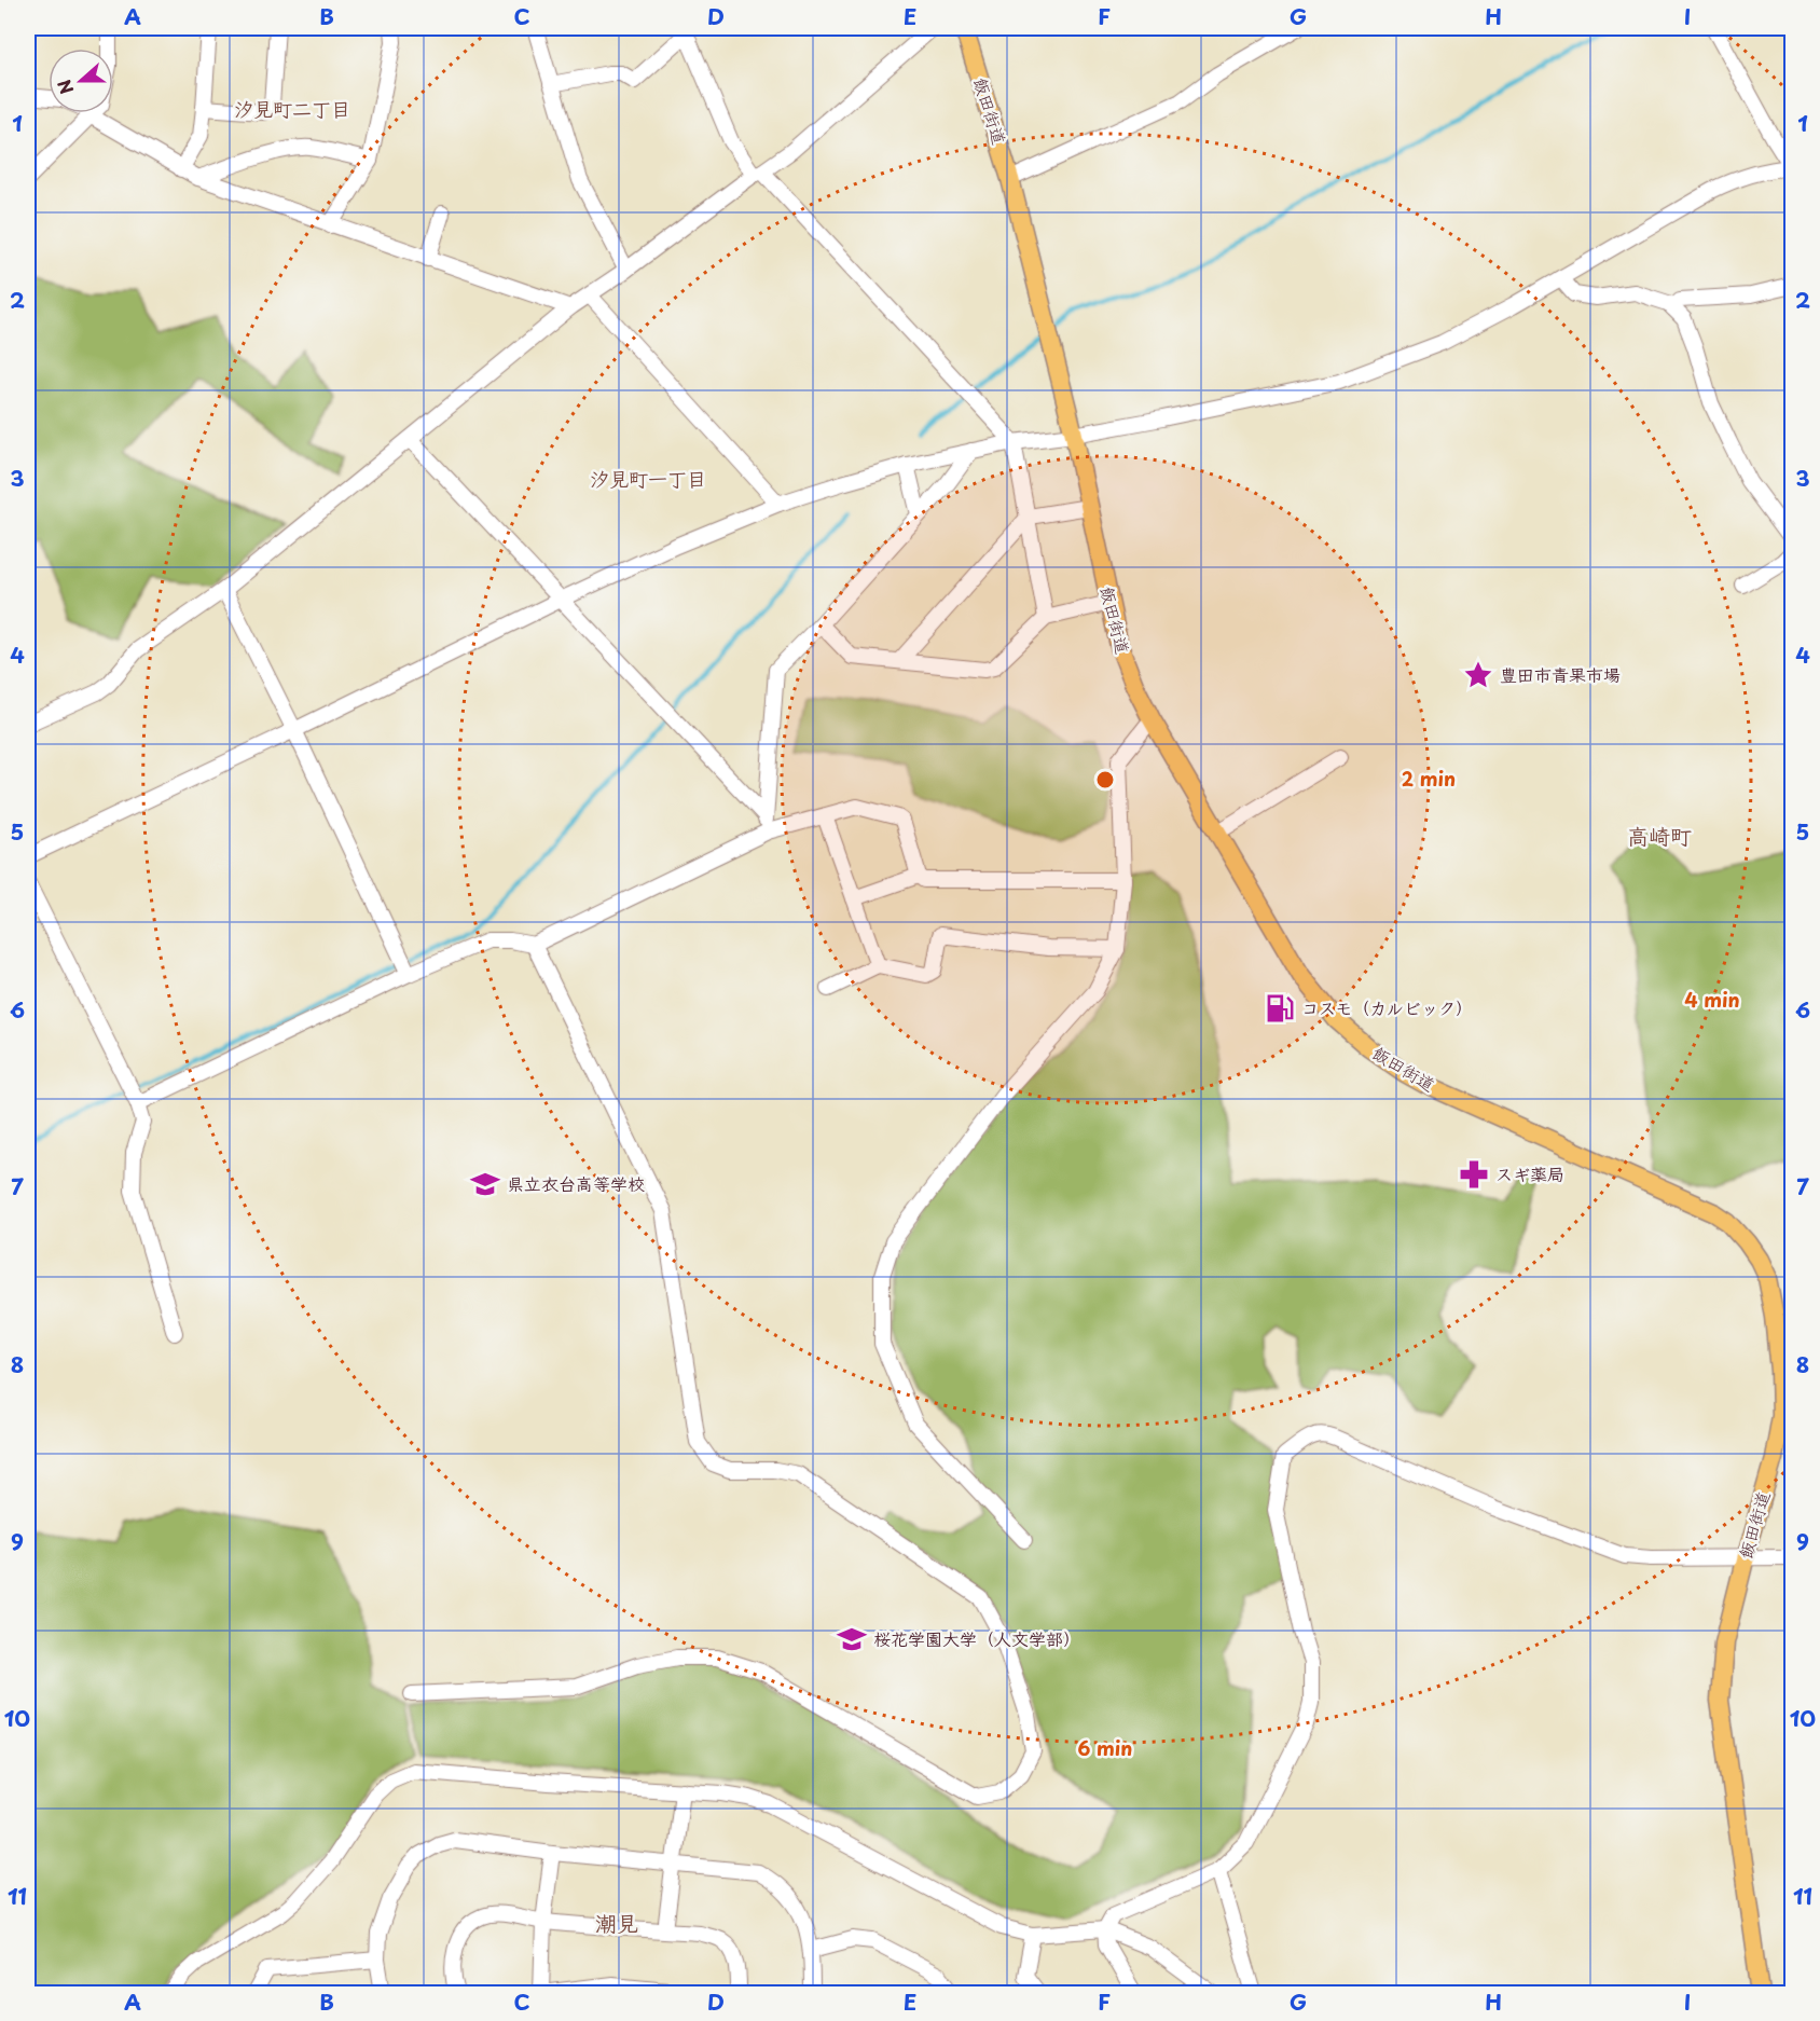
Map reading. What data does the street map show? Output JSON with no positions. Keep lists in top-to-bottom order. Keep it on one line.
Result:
{"streets":{"main road":["飯田街道"]},"districts":["汐見町二丁目","汐見町一丁目","高崎町","潮見"],"places":{"place":["豊田市青果市場"],"fuel station":["コスモ（カルビック）"],"pharmacy":["スギ薬局"],"school or university":["県立衣台高等学校","桜花学園大学（人文学部）"]},"north":"left","grid":{"columns":["A","B","C","D","E","F","G","H","I"],"rows":["1","2","3","4","5","6","7","8","9","10","11"]},"rings":["2 min","4 min","6 min"]}
